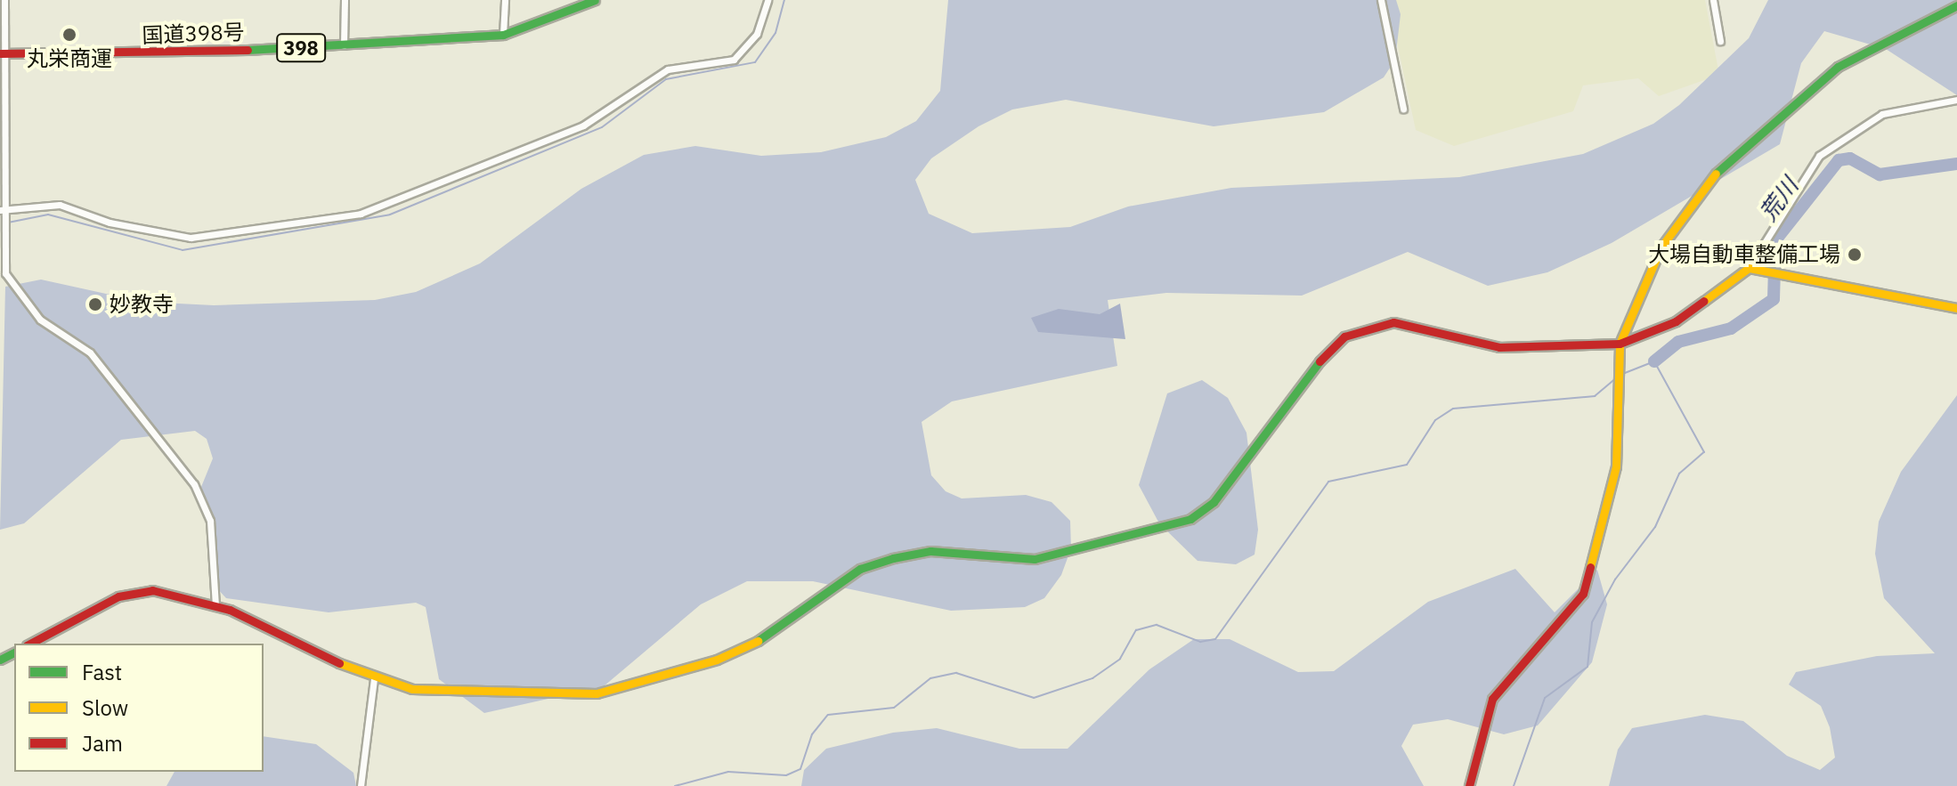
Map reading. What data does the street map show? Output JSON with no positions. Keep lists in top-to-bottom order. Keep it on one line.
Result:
{"streets":{"main road":["国道398号","398"]},"water":["荒川"],"places":["丸栄商運","大場自動車整備工場","妙教寺"],"legend":["Fast","Slow","Jam"]}
